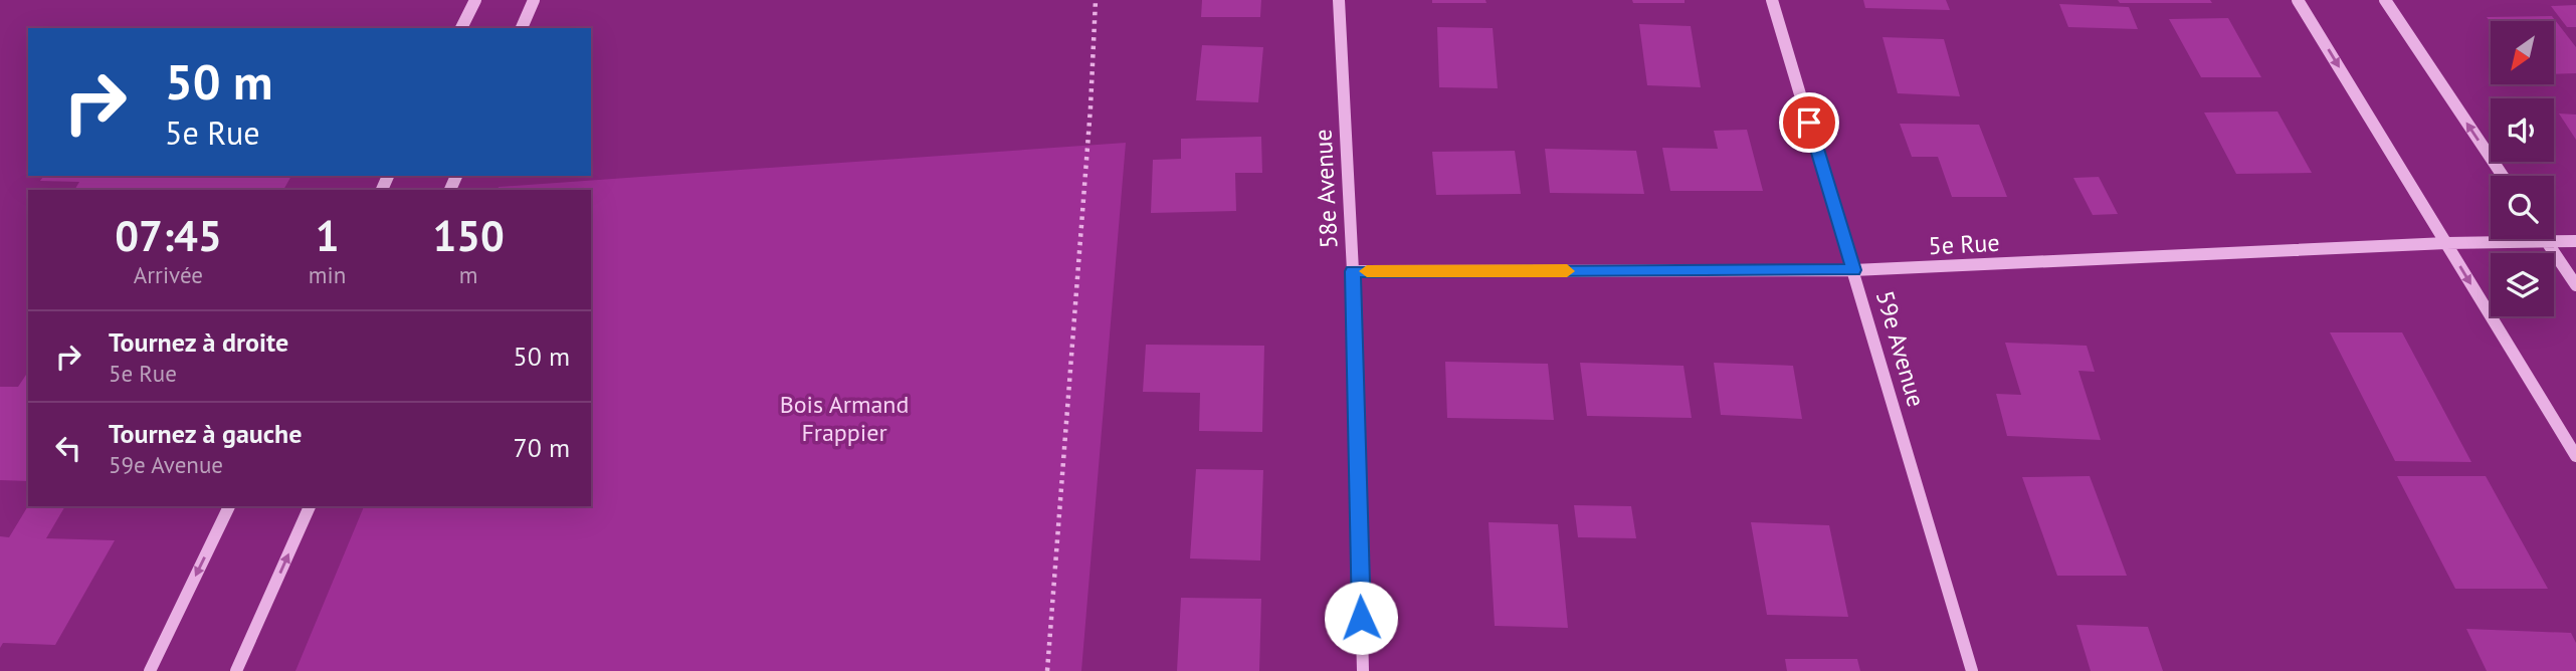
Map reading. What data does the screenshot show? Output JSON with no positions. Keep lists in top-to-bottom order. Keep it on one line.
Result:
{"streets":{"street":["58e Avenue","5e Rue","59e Avenue"]},"crossings":[["58e Avenue","5e Rue"],["5e Rue","59e Avenue"]],"parks":["Bois Armand Frappier"],"north":"bottom left","page":{"turn":["50 m","5e Rue"],"eta":["07:45","Arrivée","1","min","150","m"],"list":[{"name":"Tournez à droite","note":"5e Rue","value":"50 m"},{"name":"Tournez à gauche","note":"59e Avenue","value":"70 m"}]}}
